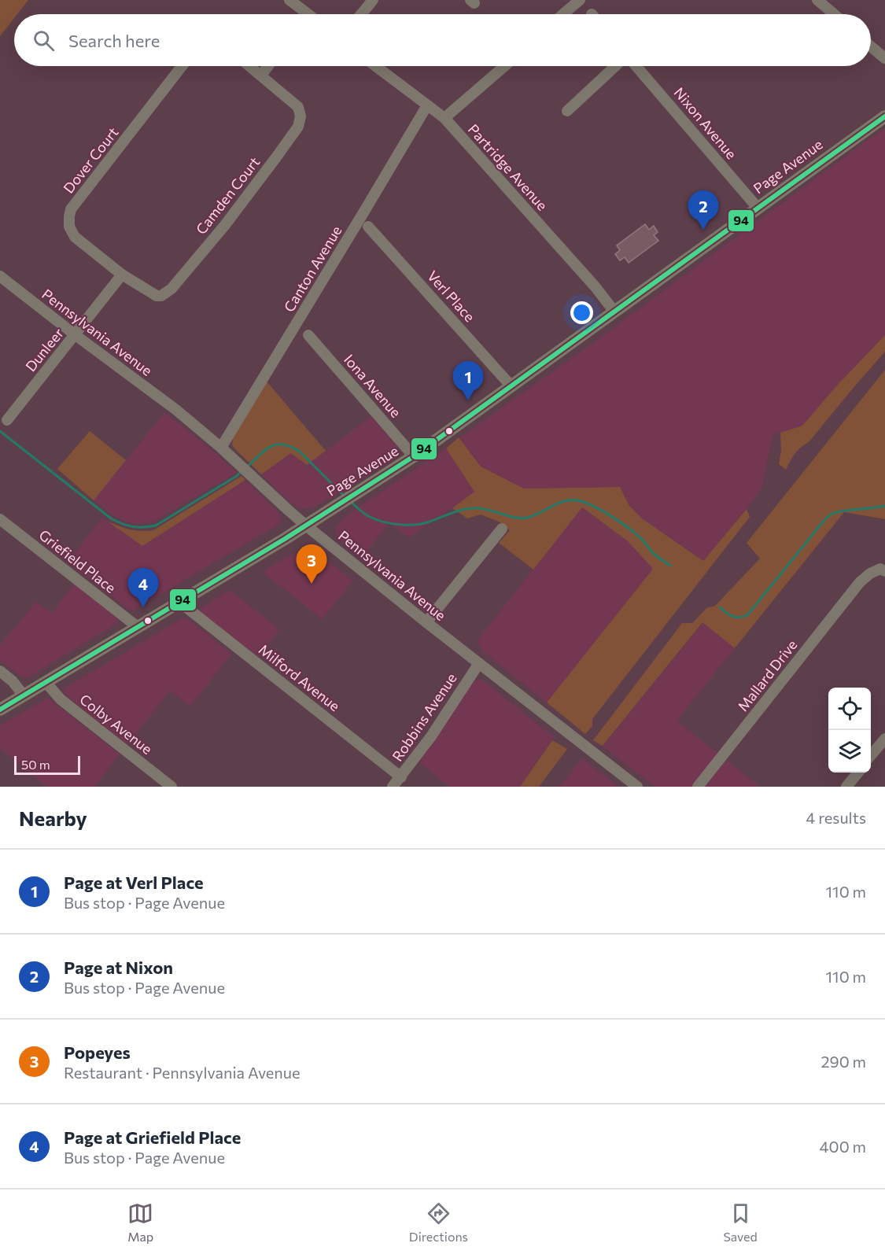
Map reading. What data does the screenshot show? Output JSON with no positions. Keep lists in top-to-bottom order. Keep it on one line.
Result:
{"streets":{"main road":["Page Avenue"],"street":["Nixon Avenue","Dover Court","Partridge Avenue","Camden Court","Canton Avenue","Verl Place","Pennsylvania Avenue","Dunleer","Iona Avenue","Griefield Place","Mallard Drive","Milford Avenue","Robbins Avenue","Colby Avenue"]},"crossings":[["Nixon Avenue","Page Avenue"],["Dover Court","Camden Court"],["Dover Court","Dunleer"],["Page Avenue","Partridge Avenue"],["Page Avenue","Verl Place"],["Page Avenue","Pennsylvania Avenue"],["Page Avenue","Iona Avenue"],["Page Avenue","Griefield Place"],["Page Avenue","Milford Avenue"],["Page Avenue","Colby Avenue"],["Partridge Avenue","Canton Avenue"],["Camden Court","Dunleer"],["Canton Avenue","Pennsylvania Avenue"],["Pennsylvania Avenue","Dunleer"],["Pennsylvania Avenue","Robbins Avenue"],["Milford Avenue","Robbins Avenue"]],"lines":["transit line 94"],"scale_bar":"50 m","page":{"search":"Search here","pins":["2","1","3","4"],"scale":"50 m","heading":["Nearby","4 results"],"list":[{"mark":"1","name":"Page at Verl Place","note":"Bus stop · Page Avenue","value":"110 m"},{"mark":"2","name":"Page at Nixon","note":"Bus stop · Page Avenue","value":"110 m"},{"mark":"3","name":"Popeyes","note":"Restaurant · Pennsylvania Avenue","value":"290 m"},{"mark":"4","name":"Page at Griefield Place","note":"Bus stop · Page Avenue","value":"400 m"}],"nav":["Map","Directions","Saved"]}}
